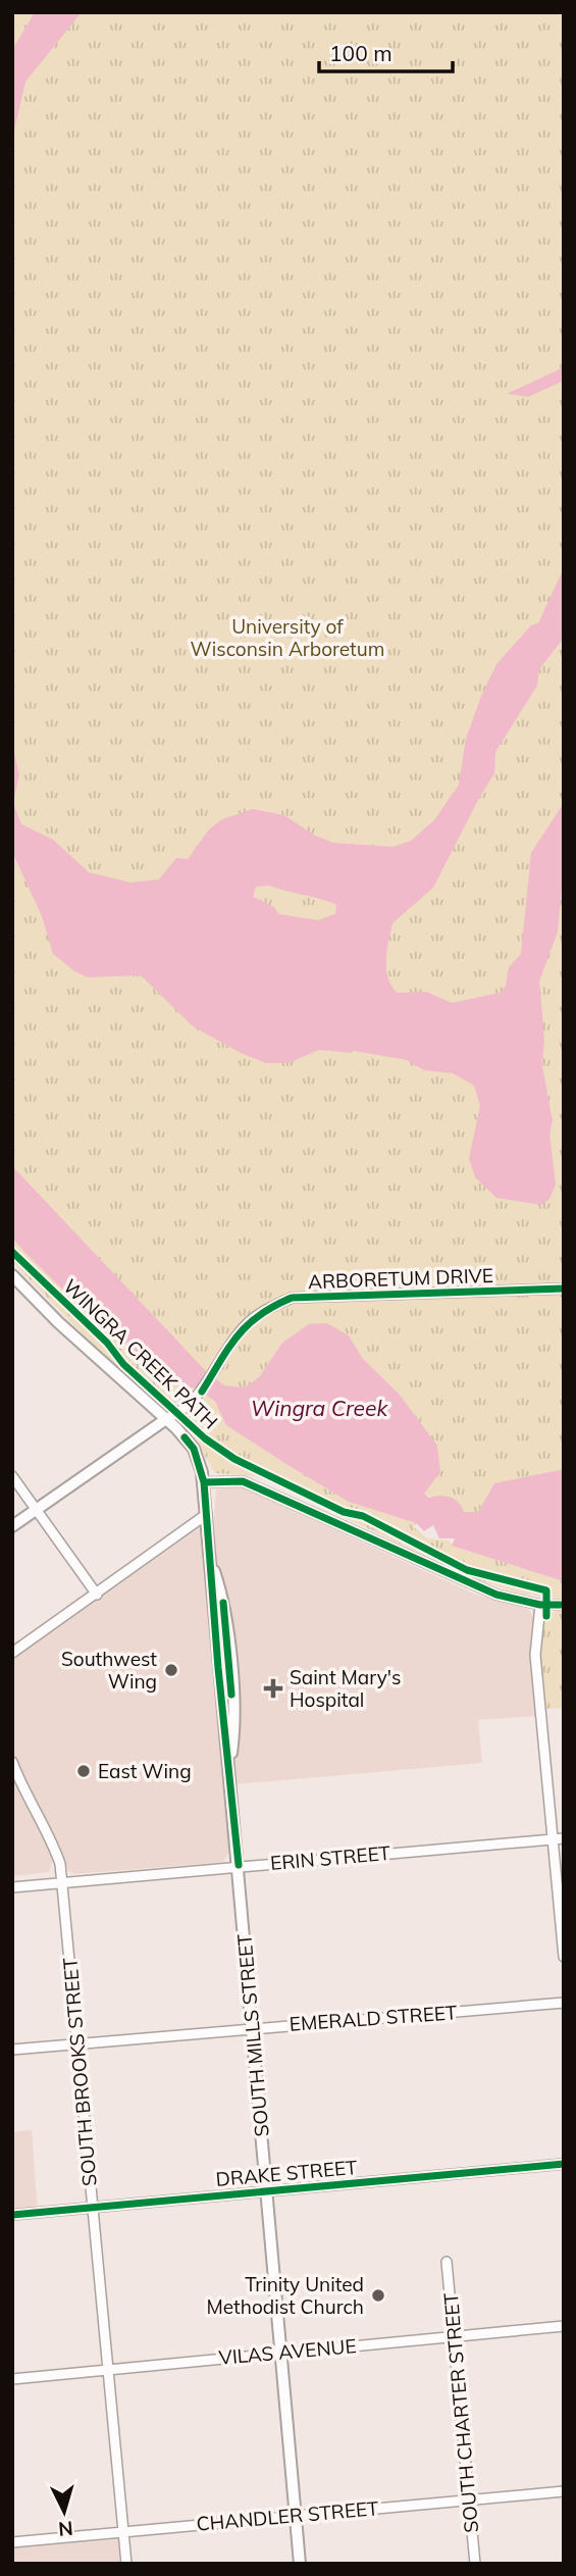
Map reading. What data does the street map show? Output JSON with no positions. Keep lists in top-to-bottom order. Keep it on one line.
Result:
{"streets":{"street":["ARBORETUM DRIVE","ERIN STREET","EMERALD STREET","SOUTH MILLS STREET","SOUTH BROOKS STREET","DRAKE STREET","VILAS AVENUE","SOUTH CHARTER STREET","CHANDLER STREET"],"cycle path":["WINGRA CREEK PATH"]},"crossings":[["ARBORETUM DRIVE","SOUTH MILLS STREET"],["ERIN STREET","SOUTH MILLS STREET"],["ERIN STREET","SOUTH BROOKS STREET"],["EMERALD STREET","SOUTH MILLS STREET"],["EMERALD STREET","SOUTH BROOKS STREET"],["SOUTH MILLS STREET","DRAKE STREET"],["SOUTH MILLS STREET","VILAS AVENUE"],["SOUTH MILLS STREET","CHANDLER STREET"],["SOUTH BROOKS STREET","DRAKE STREET"],["SOUTH BROOKS STREET","VILAS AVENUE"],["SOUTH BROOKS STREET","CHANDLER STREET"],["VILAS AVENUE","SOUTH CHARTER STREET"],["SOUTH CHARTER STREET","CHANDLER STREET"]],"water":["Wingra Creek"],"parks":["University of Wisconsin Arboretum"],"places":{"other":["Southwest Wing","East Wing","Trinity United Methodist Church"],"health":["Saint Mary's Hospital"]},"scale_bar":"100 m","north":"bottom"}
